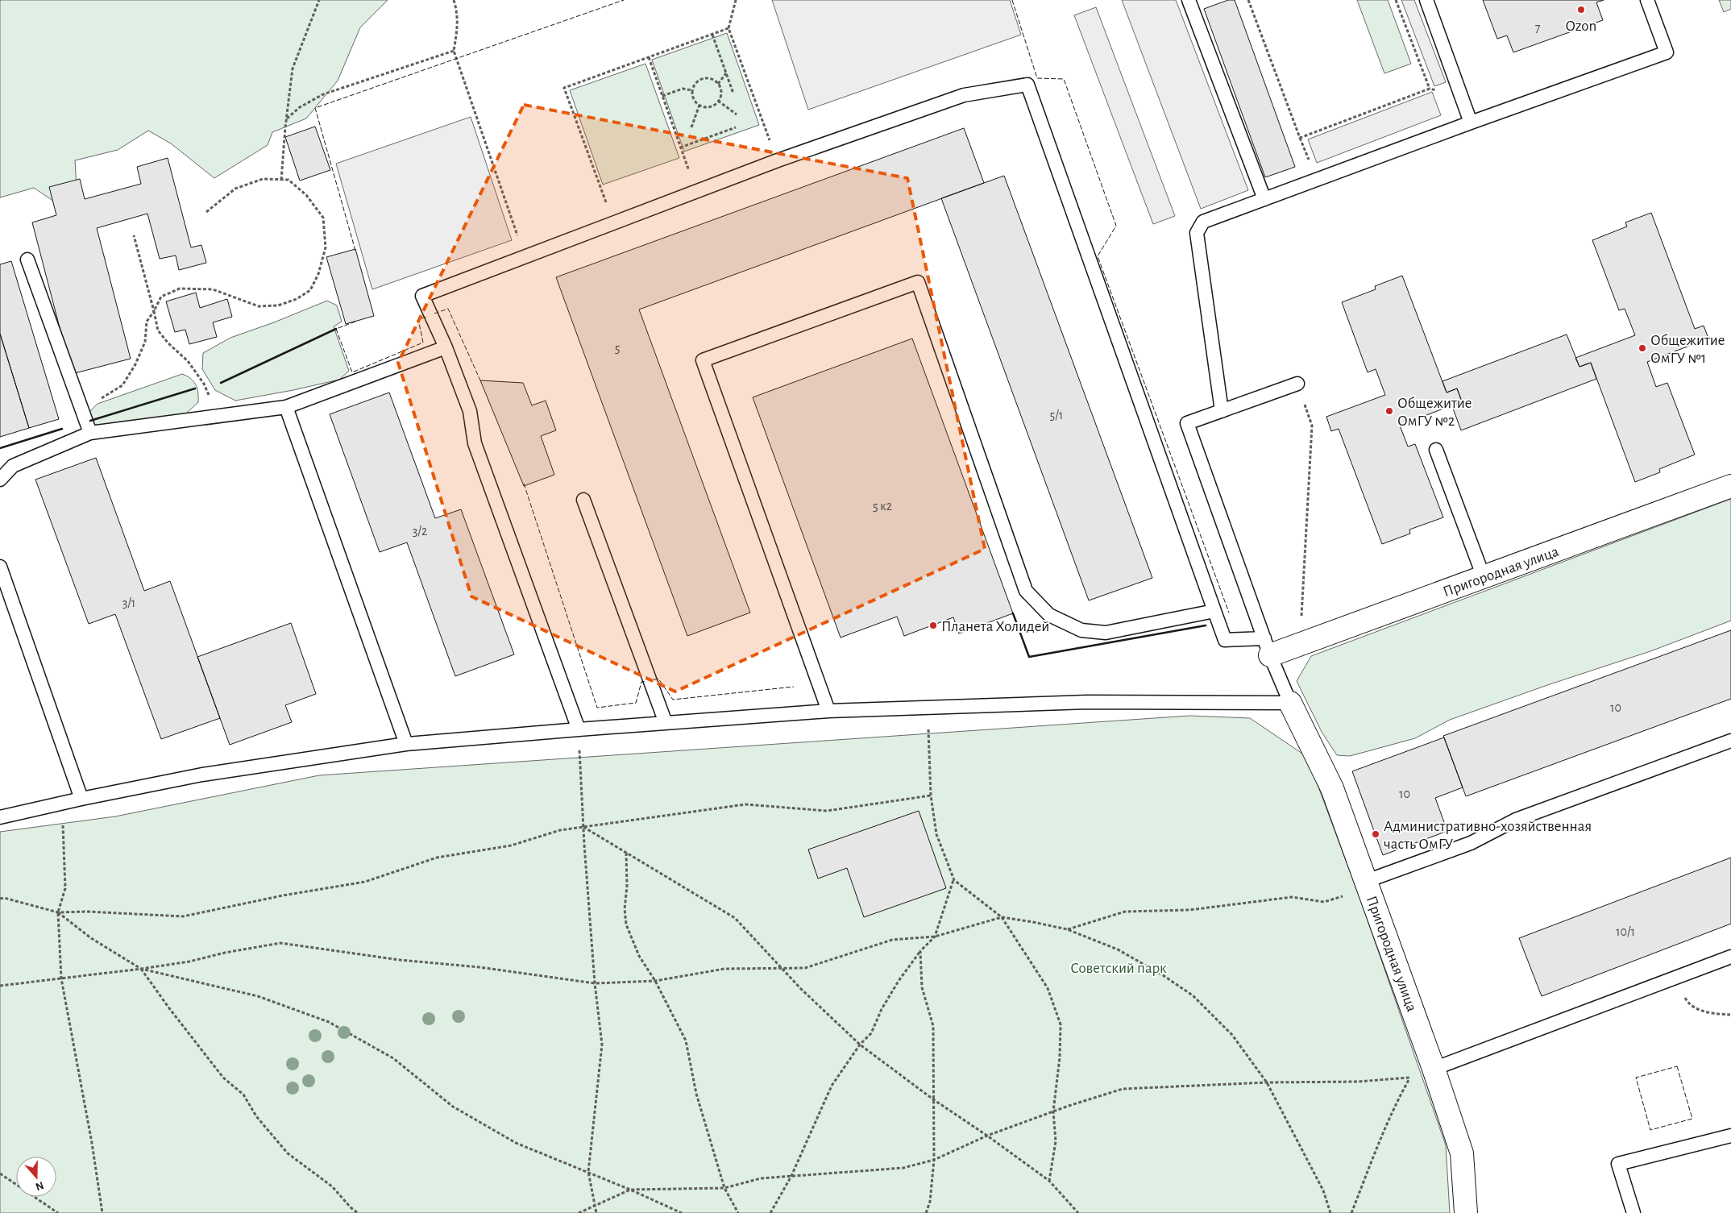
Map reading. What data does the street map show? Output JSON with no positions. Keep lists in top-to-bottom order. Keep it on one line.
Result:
{"streets":{"street":["Пригородная улица"]},"parks":["Советский парк"],"places":["Ozon","Общежитие ОмГУ №1","Общежитие ОмГУ №2","Планета Холидей","Административно-хозяйственная часть ОмГУ"],"house_numbers":["7","5","5/1","5 к2","3/2","3/1","10","10","10/1"],"north":"bottom"}
